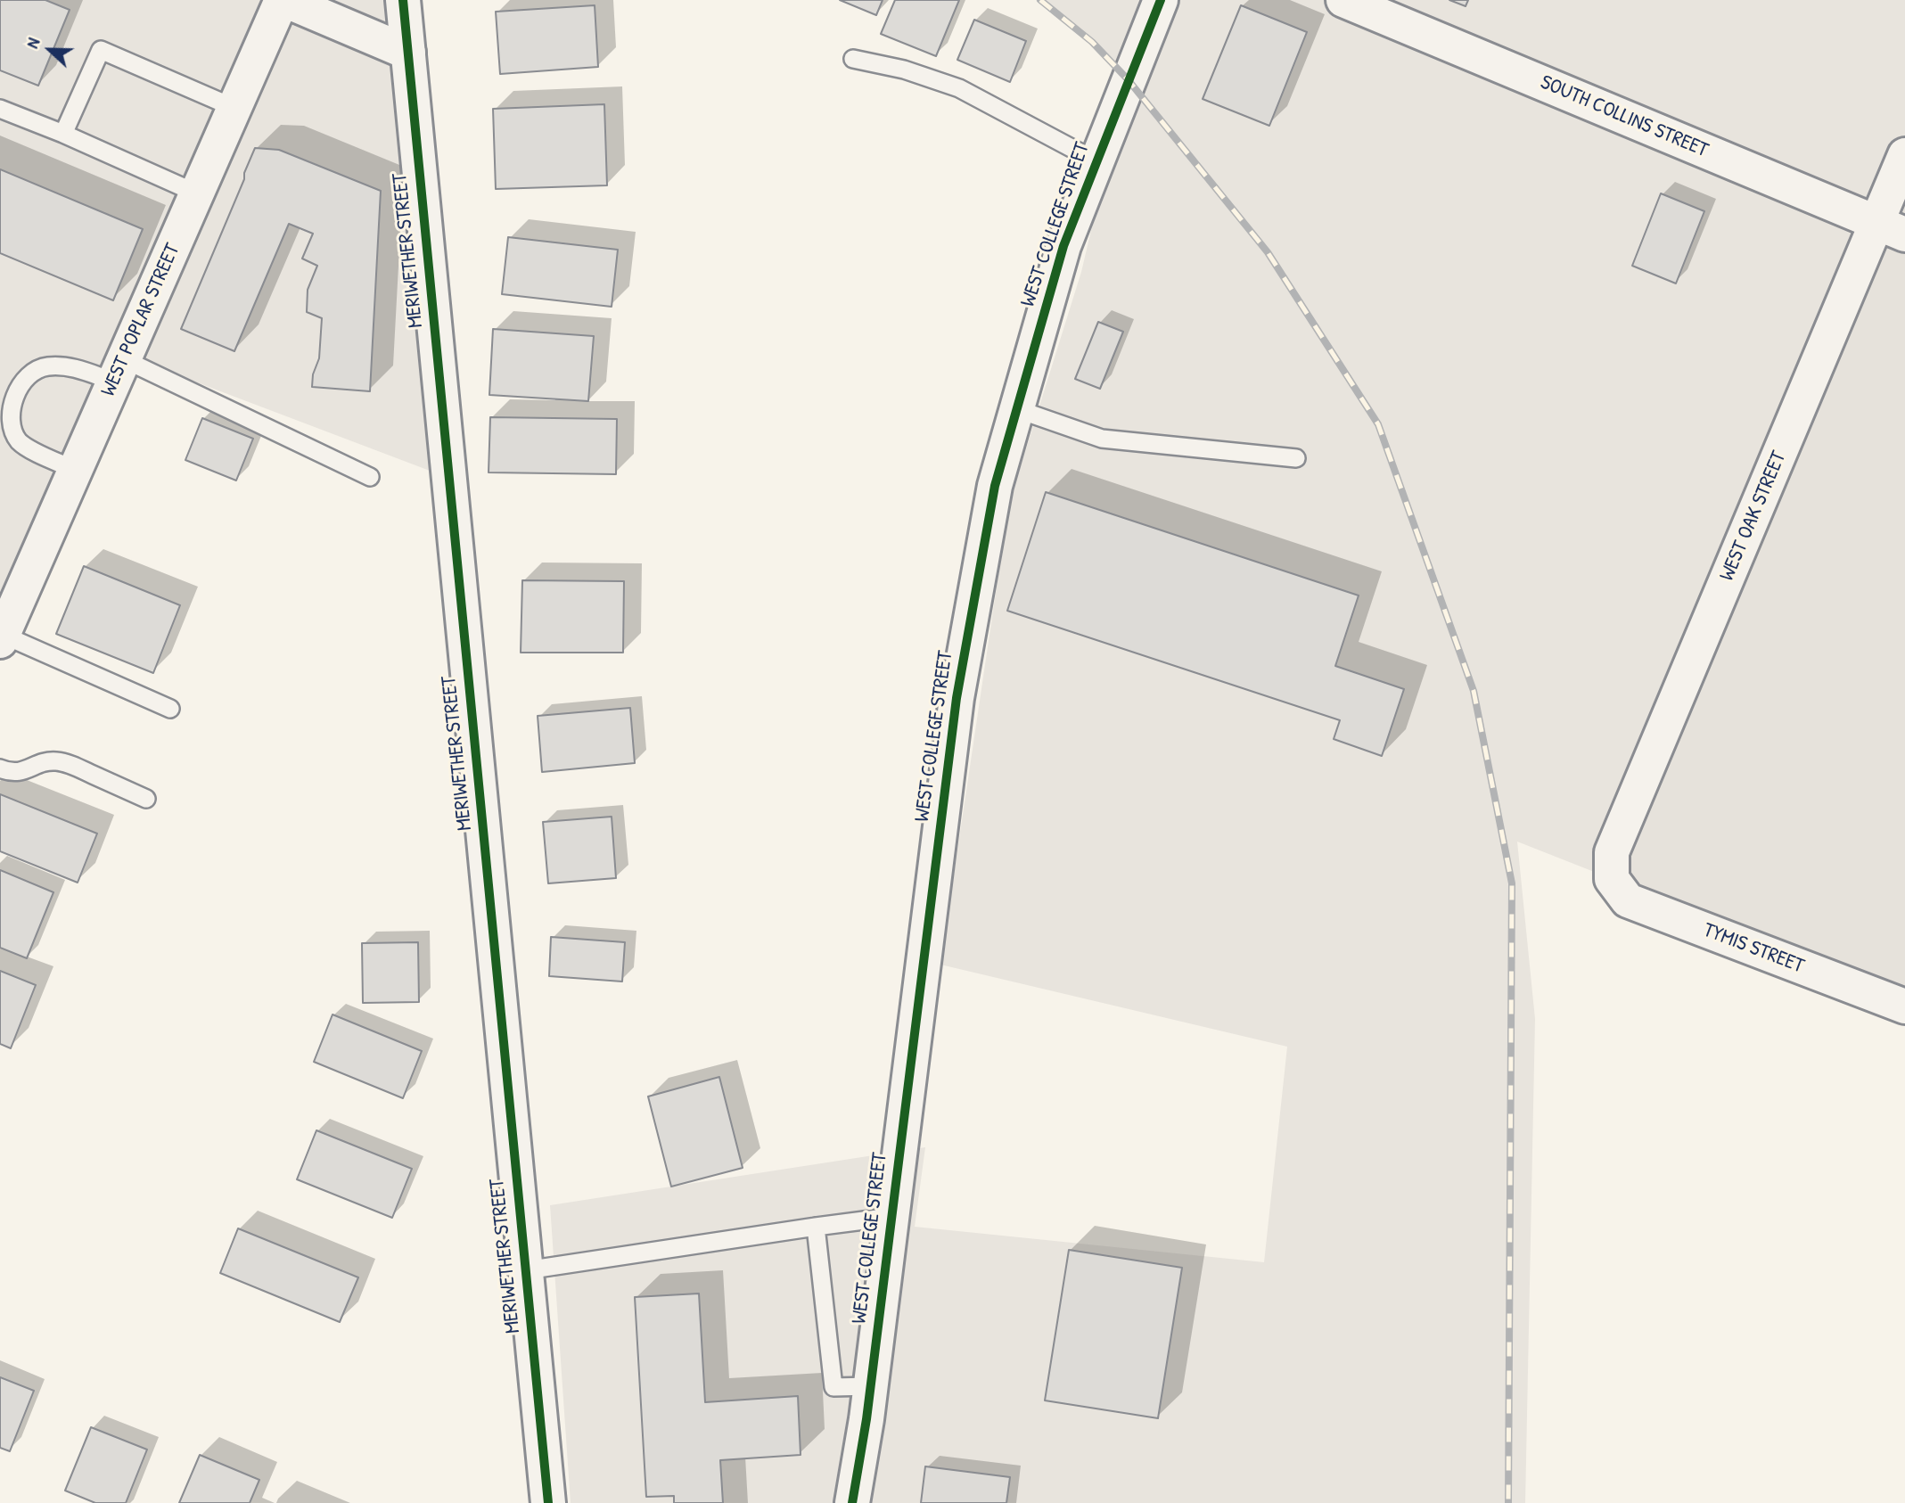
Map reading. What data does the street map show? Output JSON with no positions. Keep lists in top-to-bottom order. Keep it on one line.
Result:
{"streets":{"street":["SOUTH COLLINS STREET","WEST COLLEGE STREET","MERIWETHER STREET","WEST POPLAR STREET","WEST OAK STREET","TYMIS STREET"]},"crossings":[["SOUTH COLLINS STREET","WEST OAK STREET"],["WEST OAK STREET","TYMIS STREET"]],"north":"left"}
